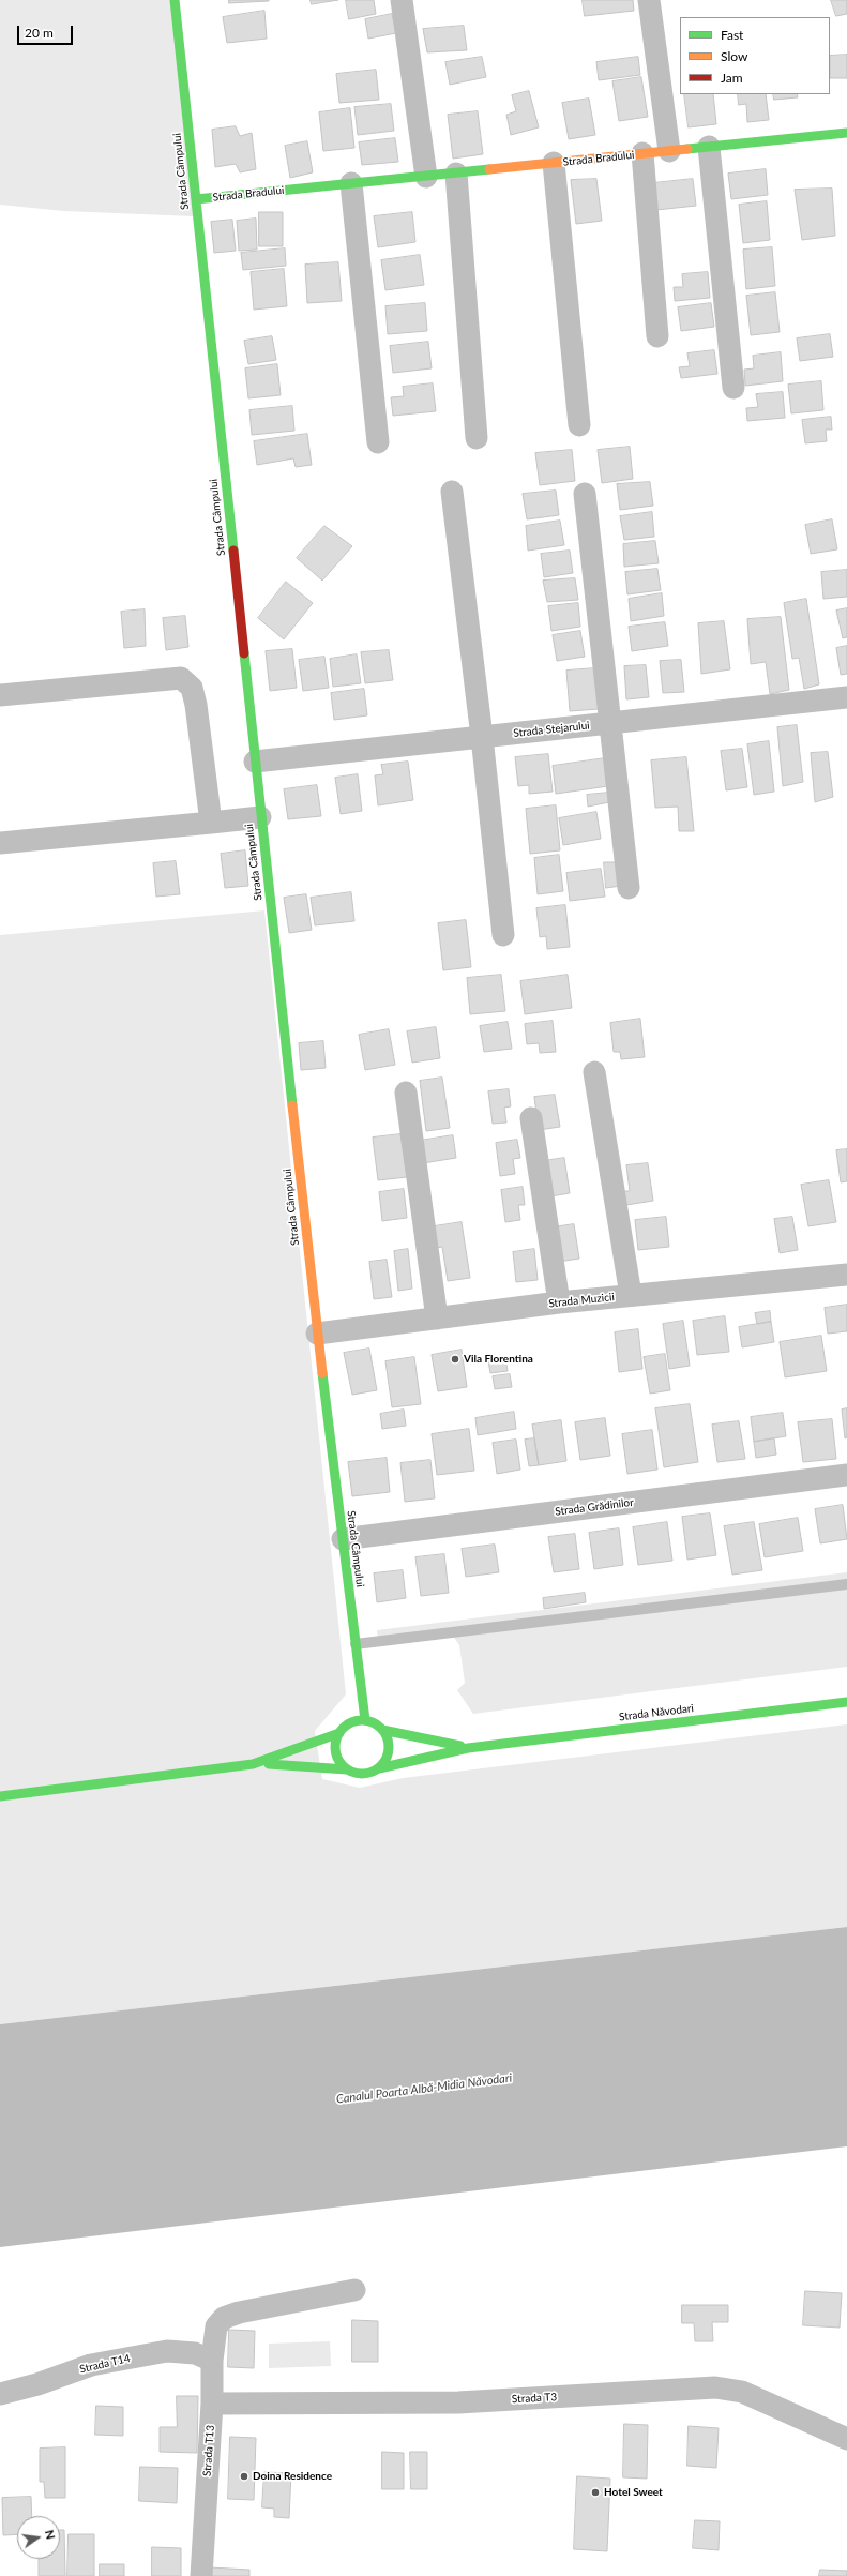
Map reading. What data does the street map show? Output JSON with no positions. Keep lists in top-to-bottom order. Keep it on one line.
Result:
{"streets":{"street":["Strada Bradului","Strada Câmpului","Strada Stejarului","Strada Muzicii","Strada Grădinilor","Strada Năvodari","Strada T14","Strada T3","Strada T13"]},"crossings":[["Strada Bradului","Strada Câmpului"],["Strada Câmpului","Strada Stejarului"],["Strada Câmpului","Strada Muzicii"],["Strada Câmpului","Strada Grădinilor"],["Strada Câmpului","Strada Năvodari"],["Strada T14","Strada T13"],["Strada T3","Strada T13"]],"water":["Canalul Poarta Albă-Midia Năvodari"],"places":["Vila Florentina","Doina Residence","Hotel Sweet"],"legend":["Fast","Slow","Jam"],"scale_bar":"20 m","north":"right"}
